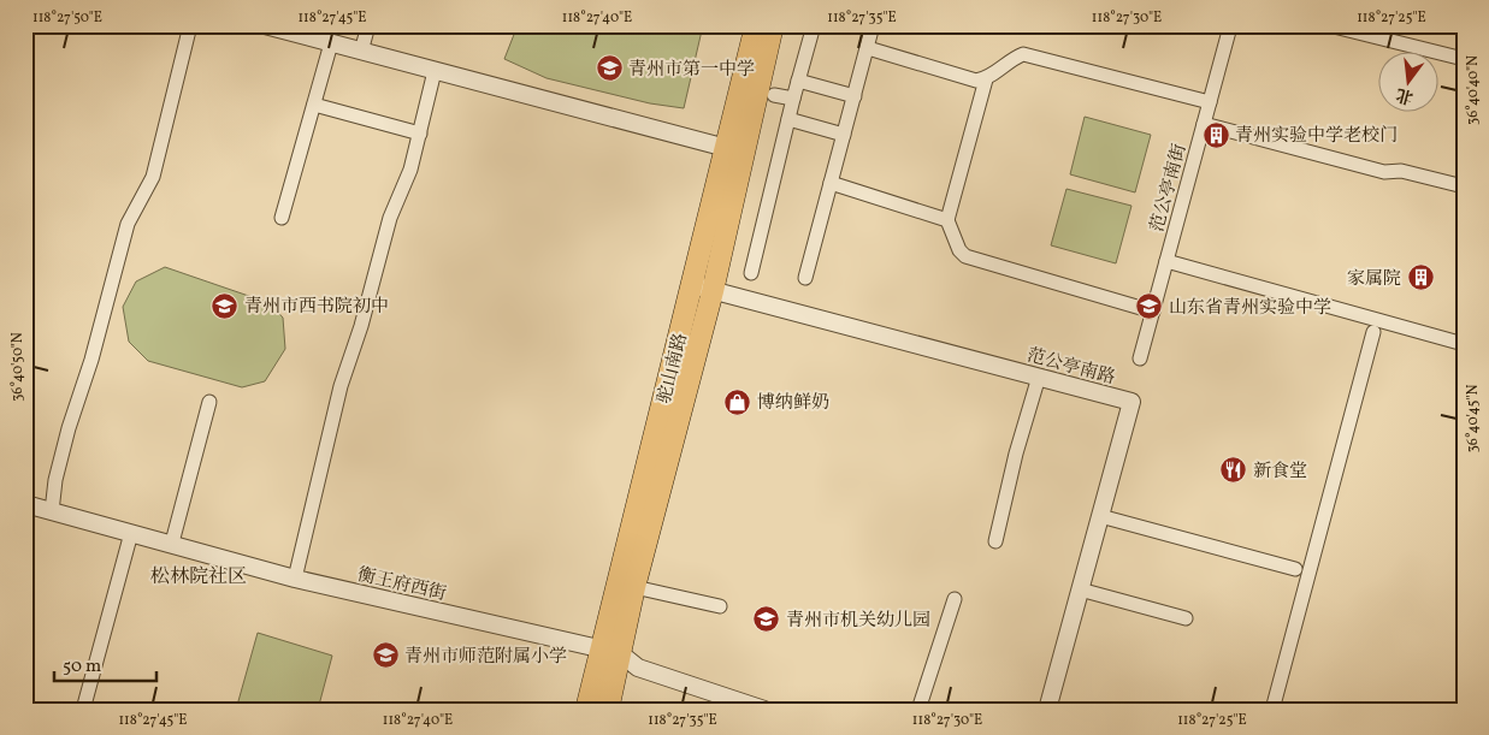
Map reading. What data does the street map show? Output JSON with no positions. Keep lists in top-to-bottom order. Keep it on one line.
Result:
{"streets":{"main road":["驼山南路"],"street":["范公亭南街","范公亭南路","衡王府西街"]},"crossings":[["范公亭南路","驼山南路"],["驼山南路","衡王府西街"]],"districts":["松林院社区"],"places":{"school or university":["青州市第一中学","青州市西书院初中","山东省青州实验中学","青州市机关幼儿园","青州市师范附属小学"],"building":["青州实验中学老校门","家属院"],"shop":["博纳鲜奶"],"restaurant":["新食堂"]},"scale_bar":"50 m","north":"bottom","coordinates":["118°27'50\"E","118°27'45\"E","118°27'40\"E","118°27'35\"E","118°27'30\"E","118°27'25\"E","36°40'40\"N","36°40'50\"N","36°40'45\"N"]}
